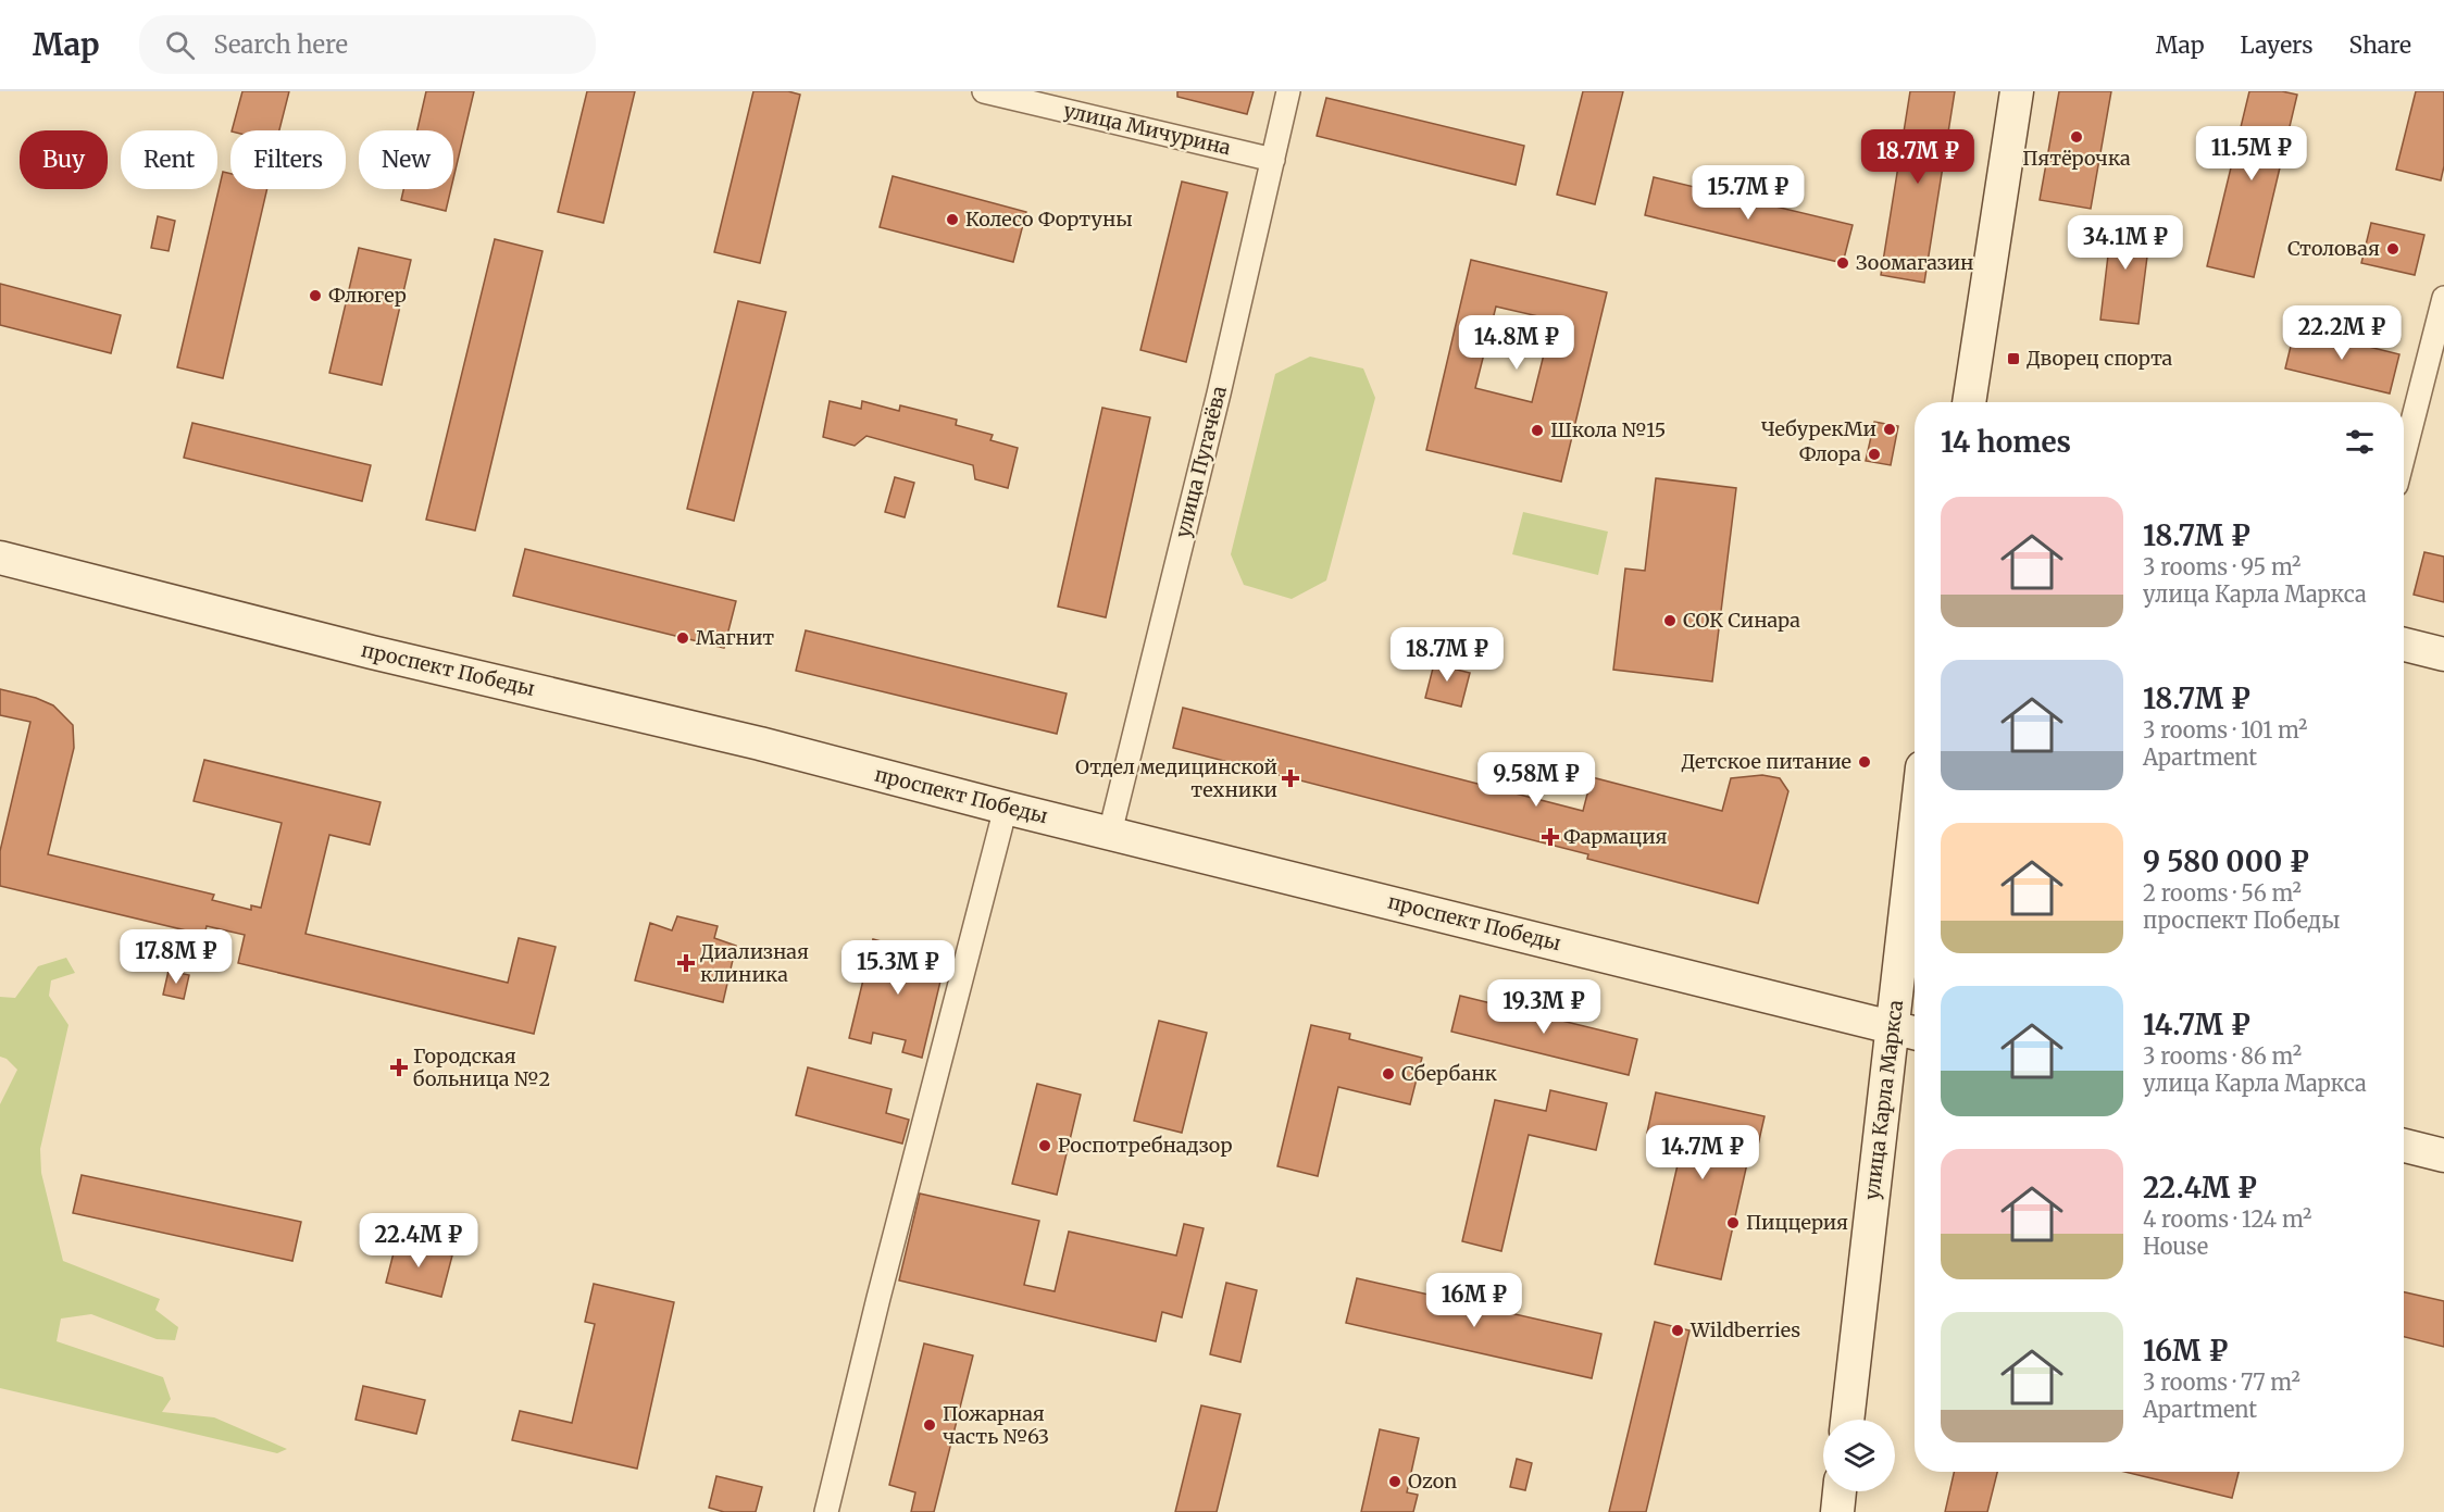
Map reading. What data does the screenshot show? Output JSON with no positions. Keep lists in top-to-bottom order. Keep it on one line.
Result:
{"streets":{"street":["улица Мичурина","улица Пугачёва","проспект Победы","улица Карла Маркса"]},"crossings":[["улица Мичурина","улица Пугачёва"],["улица Пугачёва","проспект Победы"],["проспект Победы","улица Карла Маркса"]],"places":{"other":["Пятёрочка","Колесо Фортуны","Столовая","Зоомагазин","Флюгер","ЧебурекМи","Школа №15","Флора","СОК Синара","Магнит","Детское питание","Сбербанк","Роспотребнадзор","Пиццерия","Wildberries","Пожарная часть №63","Ozon"],"transit":["Дворец спорта"],"health":["Отдел медицинской техники","Фармация","Диализная клиника","Городская больница №2"]},"page":{"header":"Map","search":"Search here","nav":["Map","Layers","Share"],"price":["11.5M ₽","18.7M ₽","15.7M ₽","34.1M ₽","22.2M ₽","14.8M ₽","18.7M ₽","9.58M ₽","17.8M ₽","15.3M ₽","19.3M ₽","14.7M ₽","22.4M ₽","16M ₽"],"chip":["Buy","Rent","Filters","New"],"heading":"14 homes","list":[{"name":"18.7M ₽","note":"3 rooms · 95 m² · улица Карла Маркса"},{"name":"18.7M ₽","note":"3 rooms · 101 m² · Apartment"},{"name":"9 580 000 ₽","note":"2 rooms · 56 m² · проспект Победы"},{"name":"14.7M ₽","note":"3 rooms · 86 m² · улица Карла Маркса"},{"name":"22.4M ₽","note":"4 rooms · 124 m² · House"},{"name":"16M ₽","note":"3 rooms · 77 m² · Apartment"}]}}
